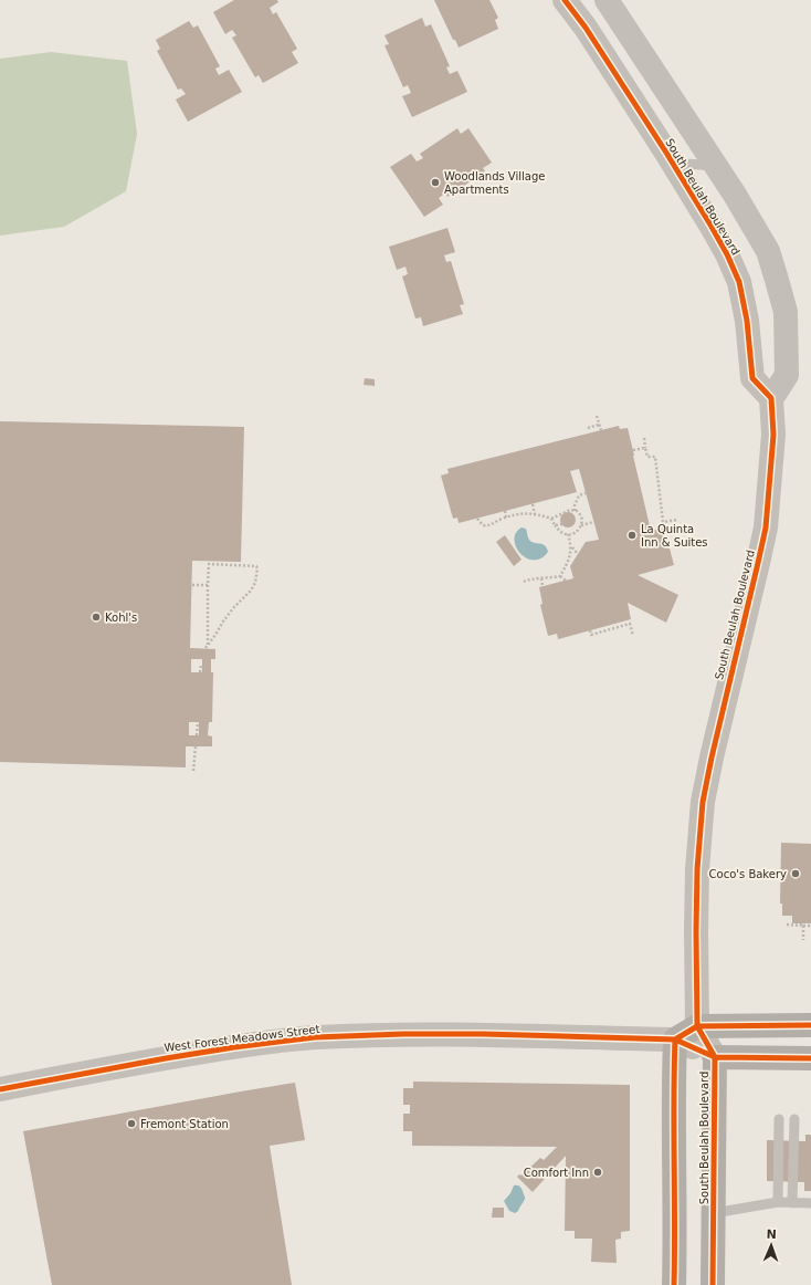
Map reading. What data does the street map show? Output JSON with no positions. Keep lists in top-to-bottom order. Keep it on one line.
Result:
{"streets":{"main road":["South Beulah Boulevard","West Forest Meadows Street"]},"crossings":[["South Beulah Boulevard","West Forest Meadows Street"]],"places":["Woodlands Village Apartments","La Quinta Inn & Suites","Kohl's","Coco's Bakery","Fremont Station","Comfort Inn"],"north":"top"}
